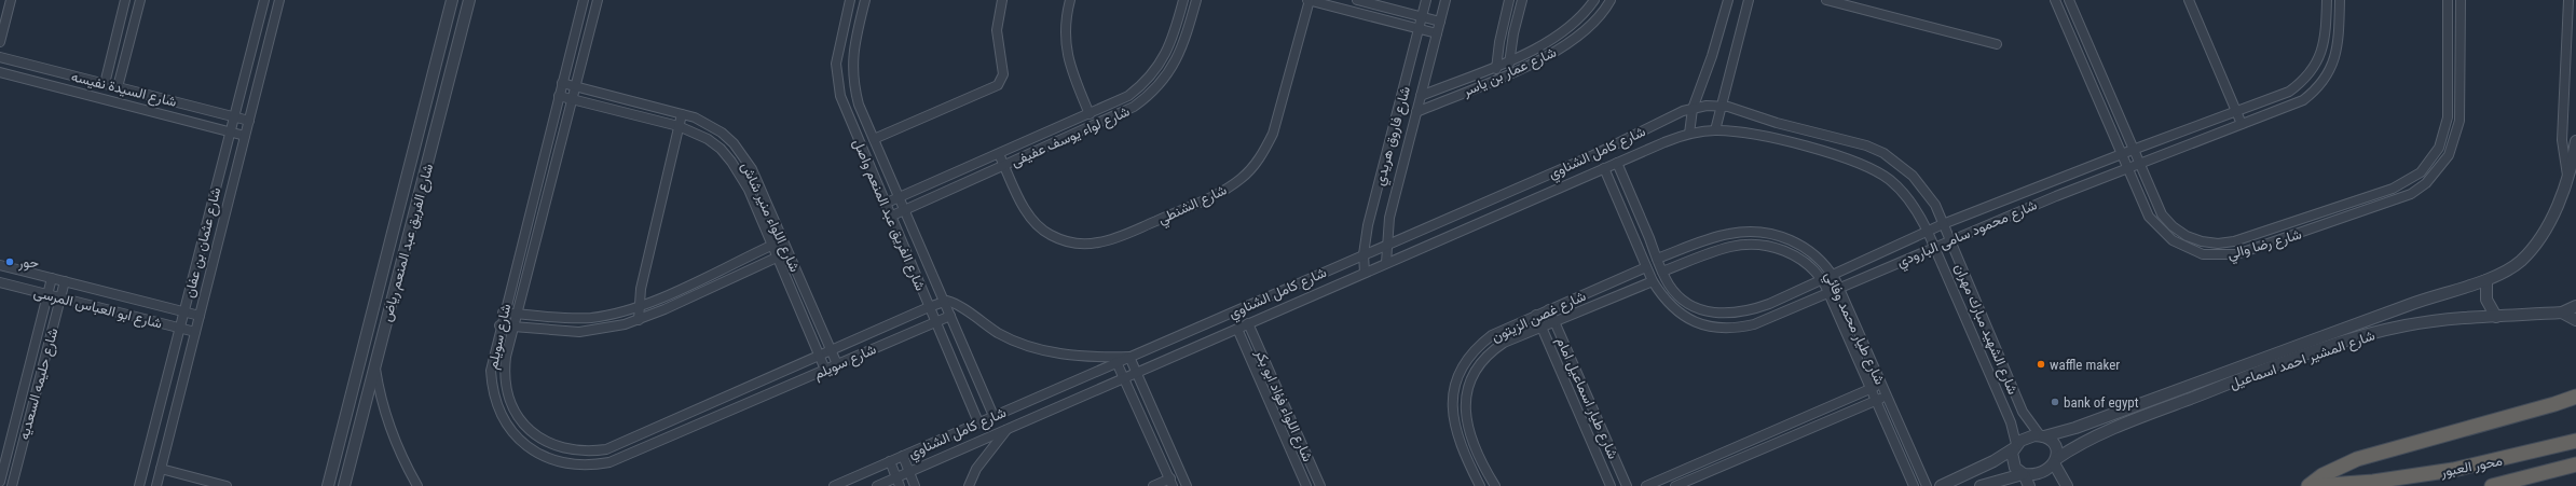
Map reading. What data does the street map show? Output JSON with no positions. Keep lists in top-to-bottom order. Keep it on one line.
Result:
{"streets":{"highway":["محور العبور"],"street":["شارع عمار بن ياسر","شارع السيدة نفيسه","شارع لواء يوسف عفيفى","شارع فاروق هريدي","شارع كامل الشناوي","شارع الشنطي","شارع الفريق عبد المنعم واصل","شارع اللواء منير شاش","شارع محمود سامى البارودي","شارع عثمان بن عفان","شارع الفريق عبد المنعم رياض","شارع رضا والي","شارع ابو العباس المرسى","شارع غصن الزيتون","شارع طيار محمد وفائي","شارع الشهيد مبارك مهران","شارع سويلم","شارع المشير احمد اسماعيل","شارع حليمه السعديه","شارع طيار اسماعيل امام","شارع اللواء فؤاد ابو بكر"]},"crossings":[["شارع عمار بن ياسر","شارع فاروق هريدي"],["شارع السيدة نفيسه","شارع عثمان بن عفان"],["شارع لواء يوسف عفيفى","شارع الشنطي"],["شارع لواء يوسف عفيفى","شارع الفريق عبد المنعم واصل"],["شارع فاروق هريدي","شارع كامل الشناوي"],["شارع كامل الشناوي","شارع الفريق عبد المنعم واصل"],["شارع كامل الشناوي","شارع محمود سامى البارودي"],["شارع كامل الشناوي","شارع الشهيد مبارك مهران"],["شارع كامل الشناوي","شارع اللواء فؤاد ابو بكر"],["شارع الفريق عبد المنعم واصل","شارع سويلم"],["شارع اللواء منير شاش","شارع سويلم"],["شارع محمود سامى البارودي","شارع رضا والي"],["شارع محمود سامى البارودي","شارع غصن الزيتون"],["شارع محمود سامى البارودي","شارع طيار محمد وفائي"],["شارع محمود سامى البارودي","شارع الشهيد مبارك مهران"],["شارع عثمان بن عفان","شارع ابو العباس المرسى"],["شارع ابو العباس المرسى","شارع حليمه السعديه"],["شارع غصن الزيتون","شارع طيار اسماعيل امام"],["شارع الشهيد مبارك مهران","شارع المشير احمد اسماعيل"]],"places":["حور","waffle maker","bank of egypt"]}
